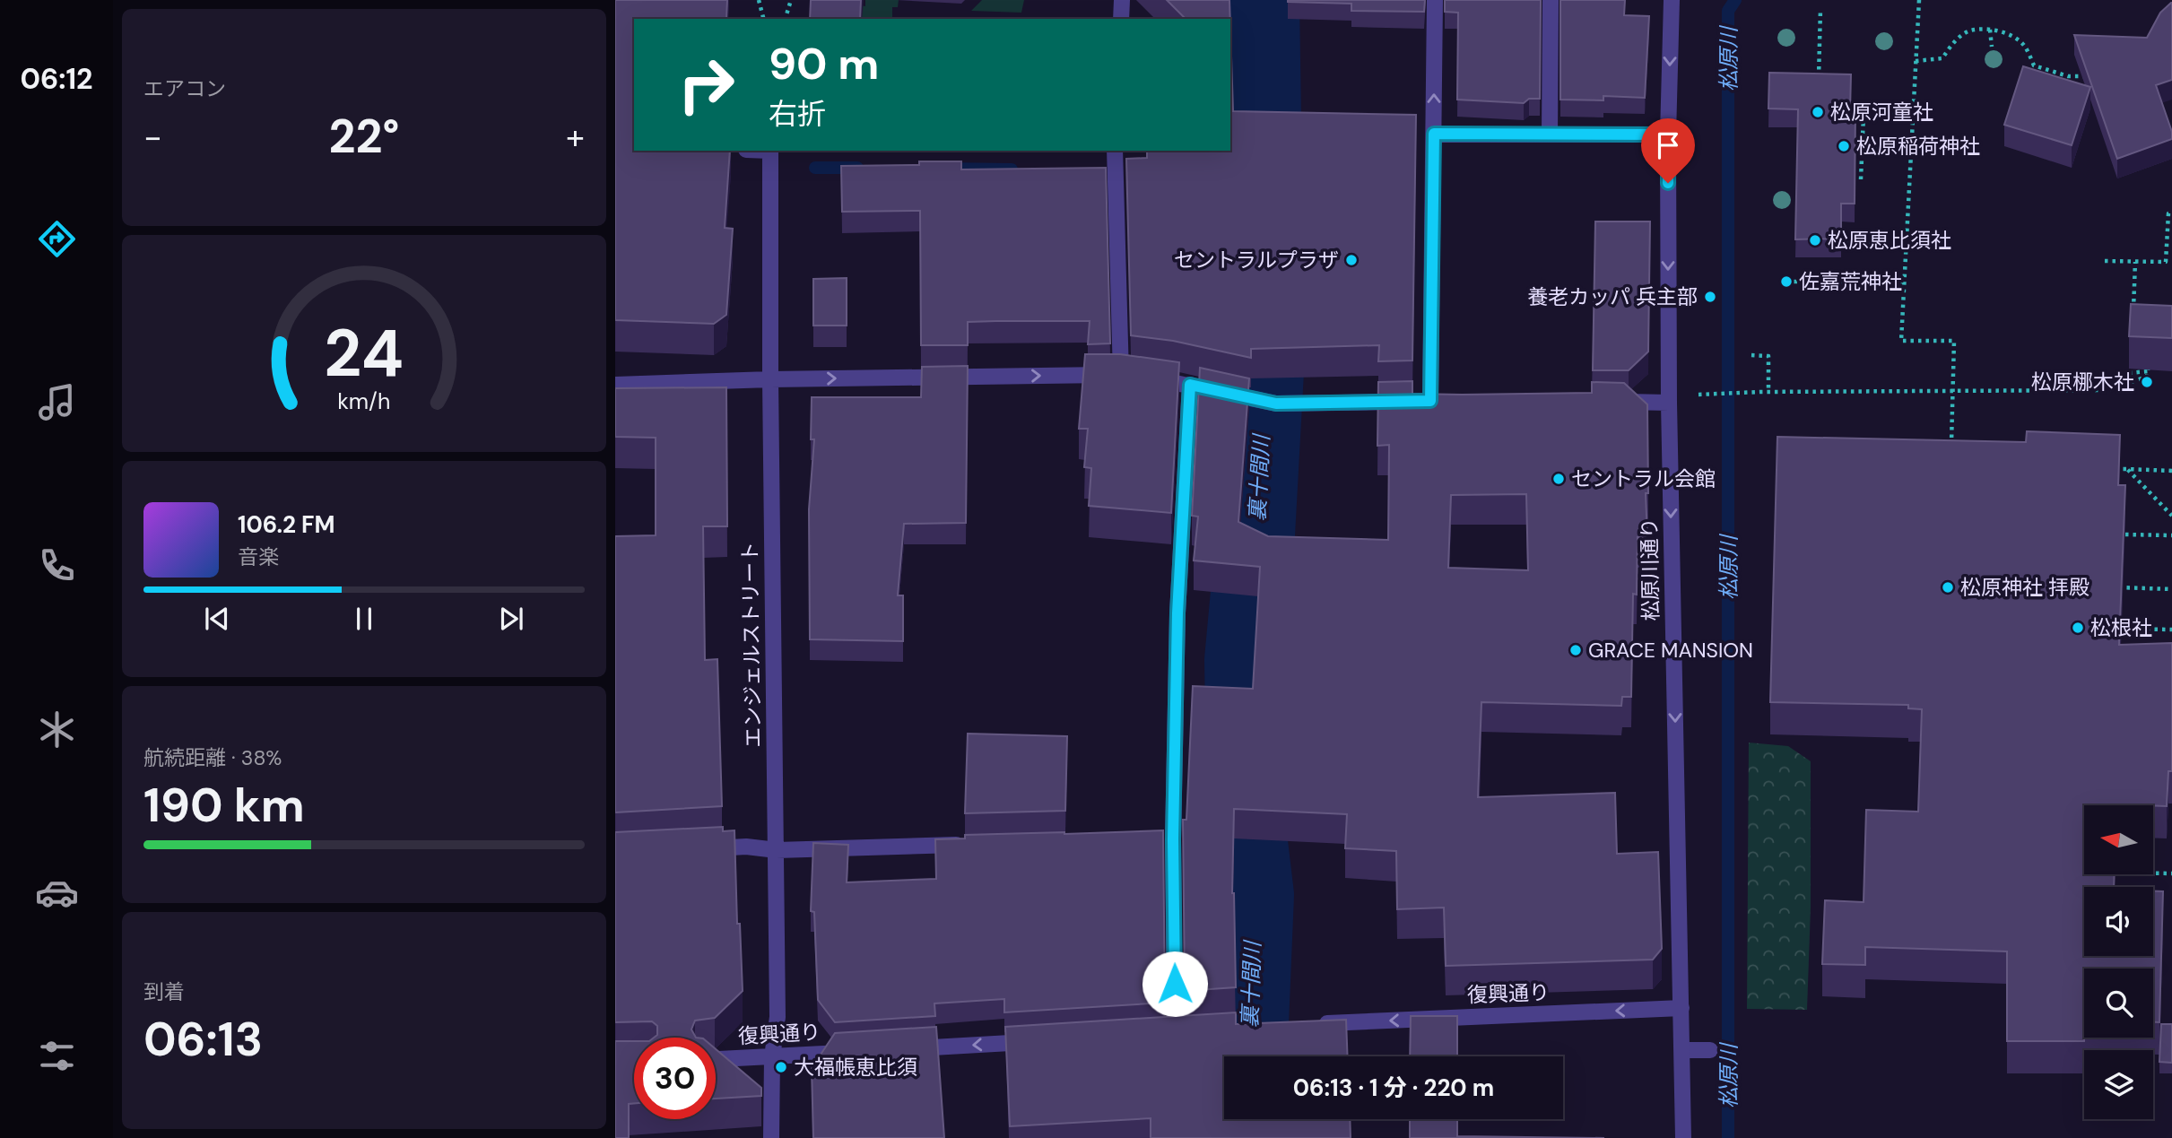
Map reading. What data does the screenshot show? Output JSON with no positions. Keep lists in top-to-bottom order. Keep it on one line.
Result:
{"streets":{"street":["松原川通り","エンジェルストリート","復興通り"]},"crossings":[["松原川通り","復興通り"],["エンジェルストリート","復興通り"]],"one_way":["松原川通り","復興通り"],"water":["松原川","裏十間川"],"places":["松原河童社","松原稲荷神社","松原恵比須社","セントラルプラザ","佐嘉荒神社","養老カッパ 兵主部","松原梛木社","セントラル会館","松原神社 拝殿","松根社","GRACE MANSION","大福帳恵比須"],"north":"left","page":{"tabs":"06:12","tile":["エアコン",["航続距離 · 38%","190 km"],["到着","06:13"]],"turn":["90 m","右折"],"heat":["−","22°","+"],"song":["106.2 FM","音楽"],"limit":"30","trip":"06:13 · 1 分 · 220 m","gauge":["24","km/h"]}}
